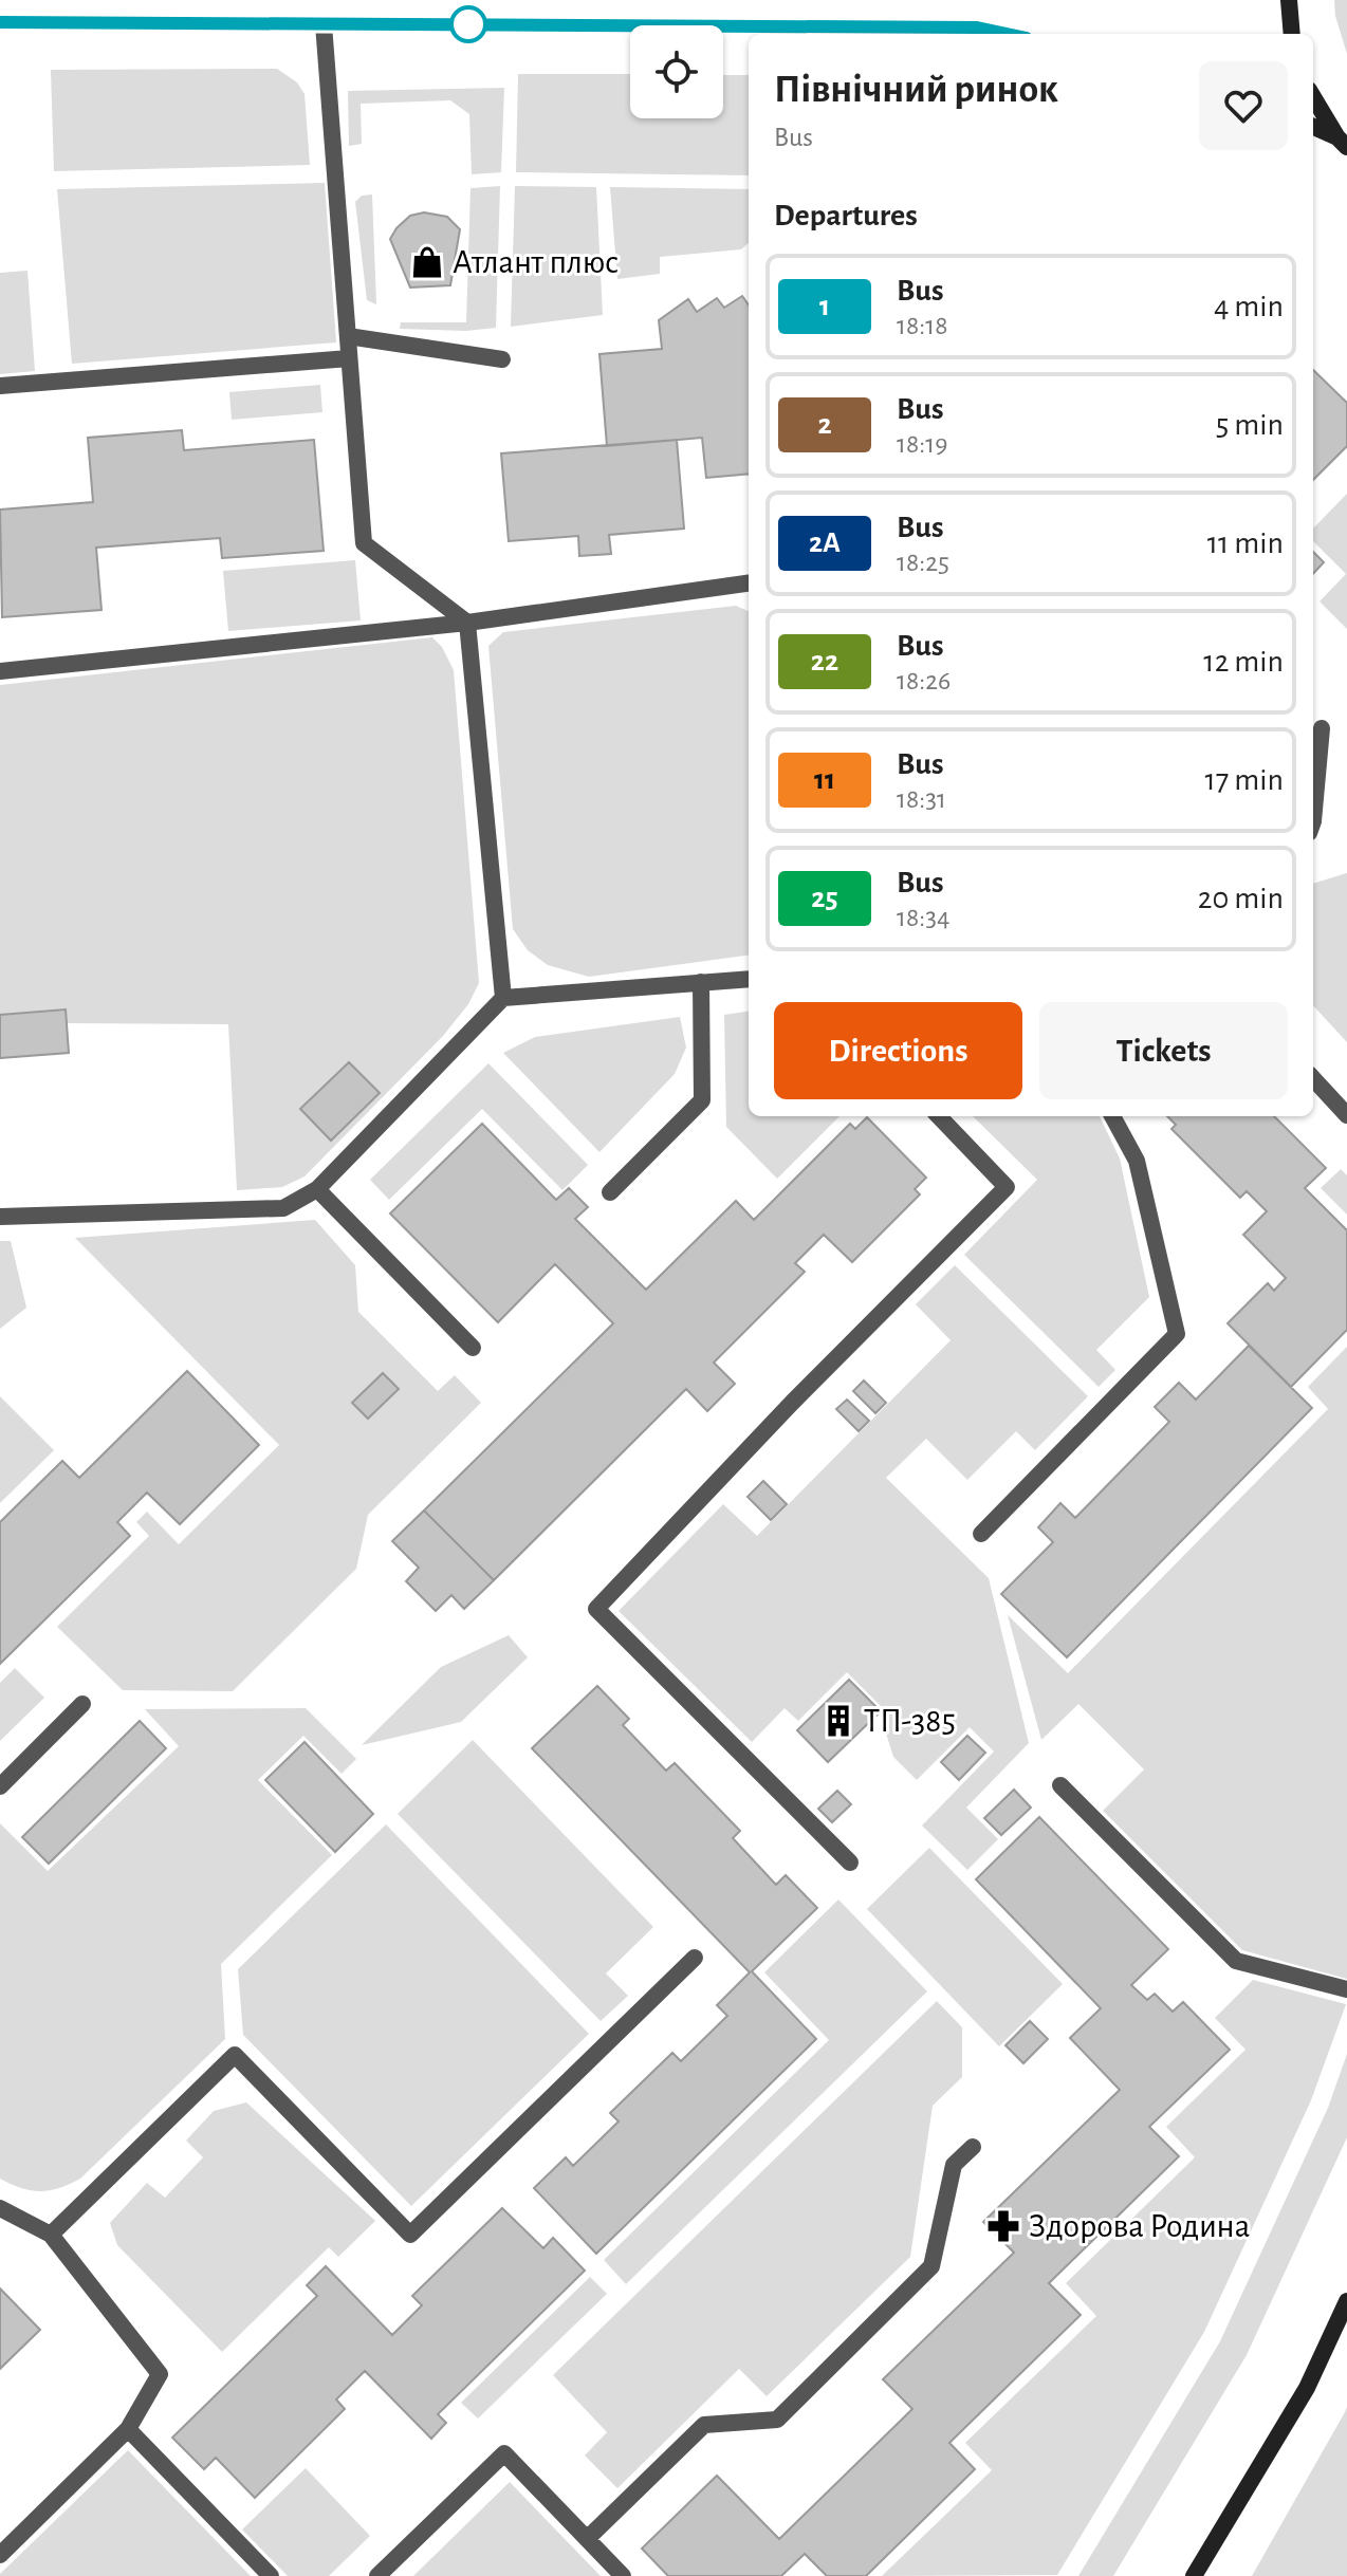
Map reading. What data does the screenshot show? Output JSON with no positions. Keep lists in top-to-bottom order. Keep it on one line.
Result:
{"places":{"shop":["Атлант плюс"],"building":["ТП-385"],"pharmacy":["Здорова Родина"]},"lines":["bus line 1"],"page":{"heading":[["Північний ринок","Bus"],"Departures"],"list":[{"mark":"1","name":"Bus","note":"18:18","value":"4 min"},{"mark":"2","name":"Bus","note":"18:19","value":"5 min"},{"mark":"2А","name":"Bus","note":"18:25","value":"11 min"},{"mark":"22","name":"Bus","note":"18:26","value":"12 min"},{"mark":"11","name":"Bus","note":"18:31","value":"17 min"},{"mark":"25","name":"Bus","note":"18:34","value":"20 min"}],"buttons":["Directions","Tickets"]}}
